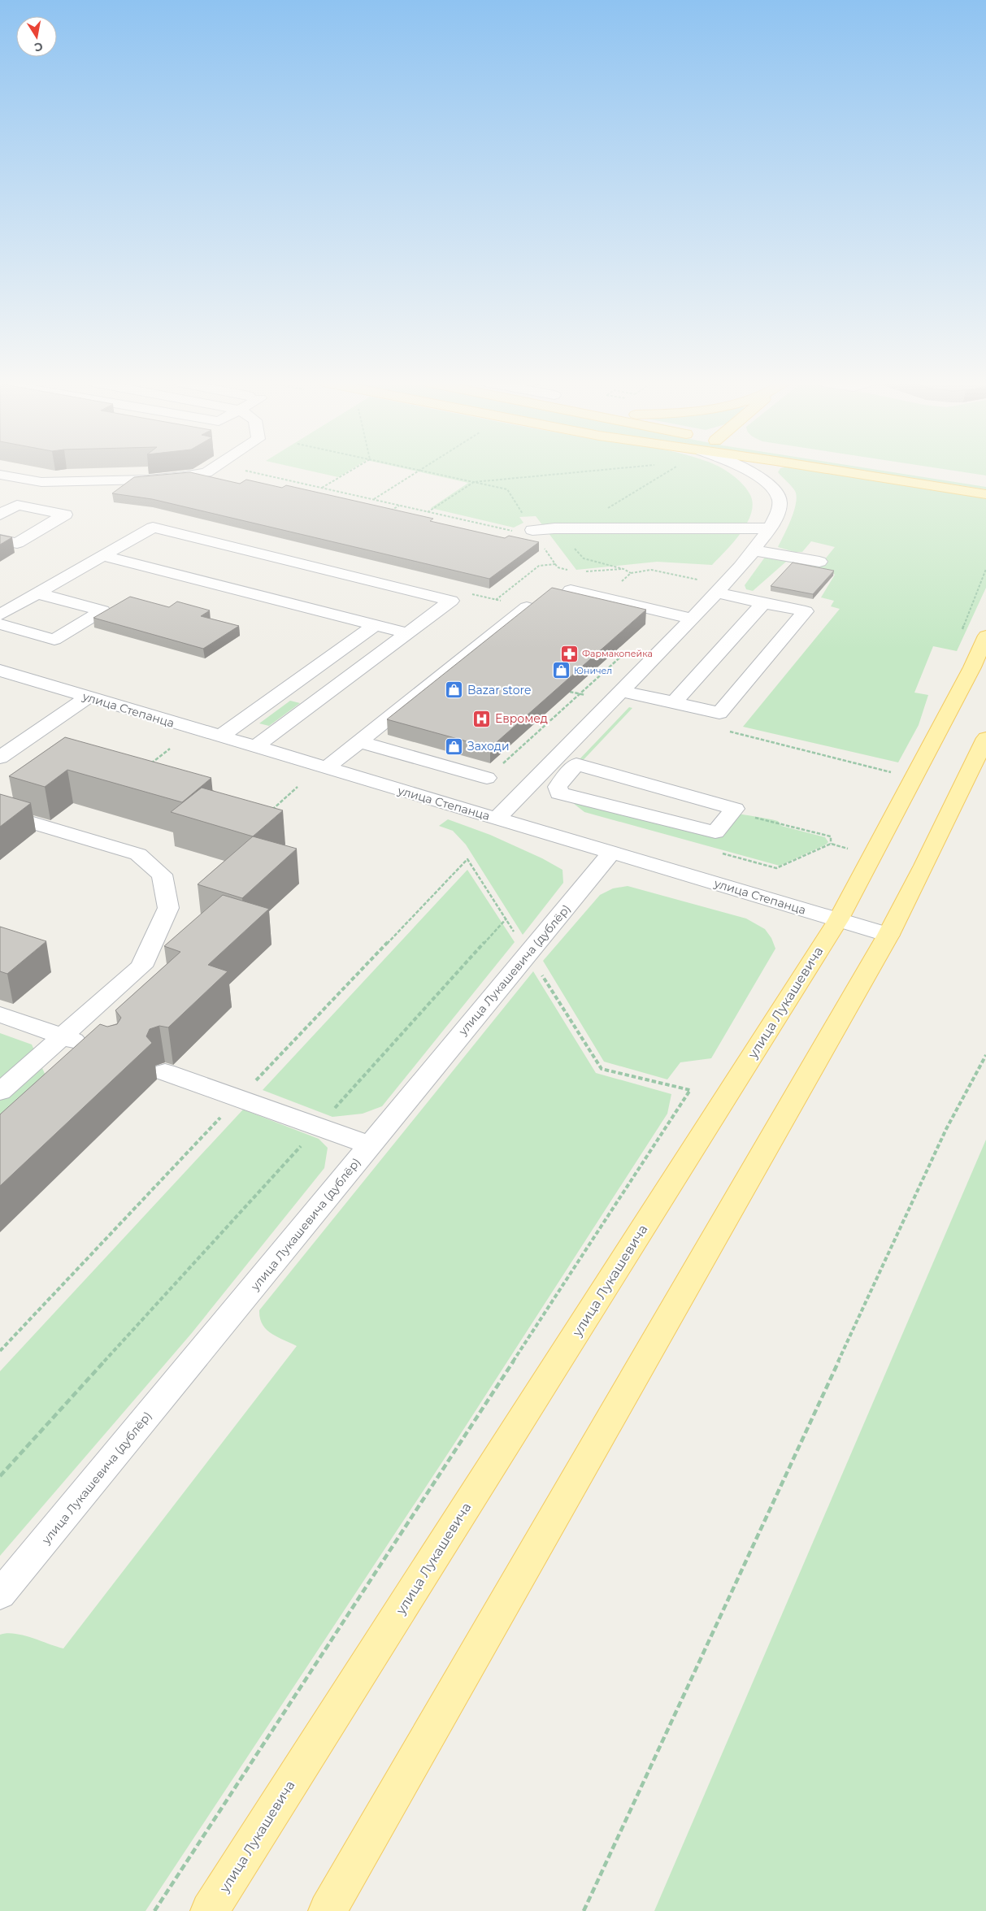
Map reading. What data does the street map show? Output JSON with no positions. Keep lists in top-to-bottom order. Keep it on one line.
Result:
{"streets":{"main road":["улица Лукашевича"],"street":["улица Степанца","улица Лукашевича (дублёр)"]},"crossings":[["улица Степанца","улица Лукашевича (дублёр)"],["улица Степанца","улица Лукашевича"]],"places":{"pharmacy":["Фармакопейка"],"shop":["Юничел","Bazar store","Заходи"],"hospital":["Евромед"]},"north":"bottom"}
